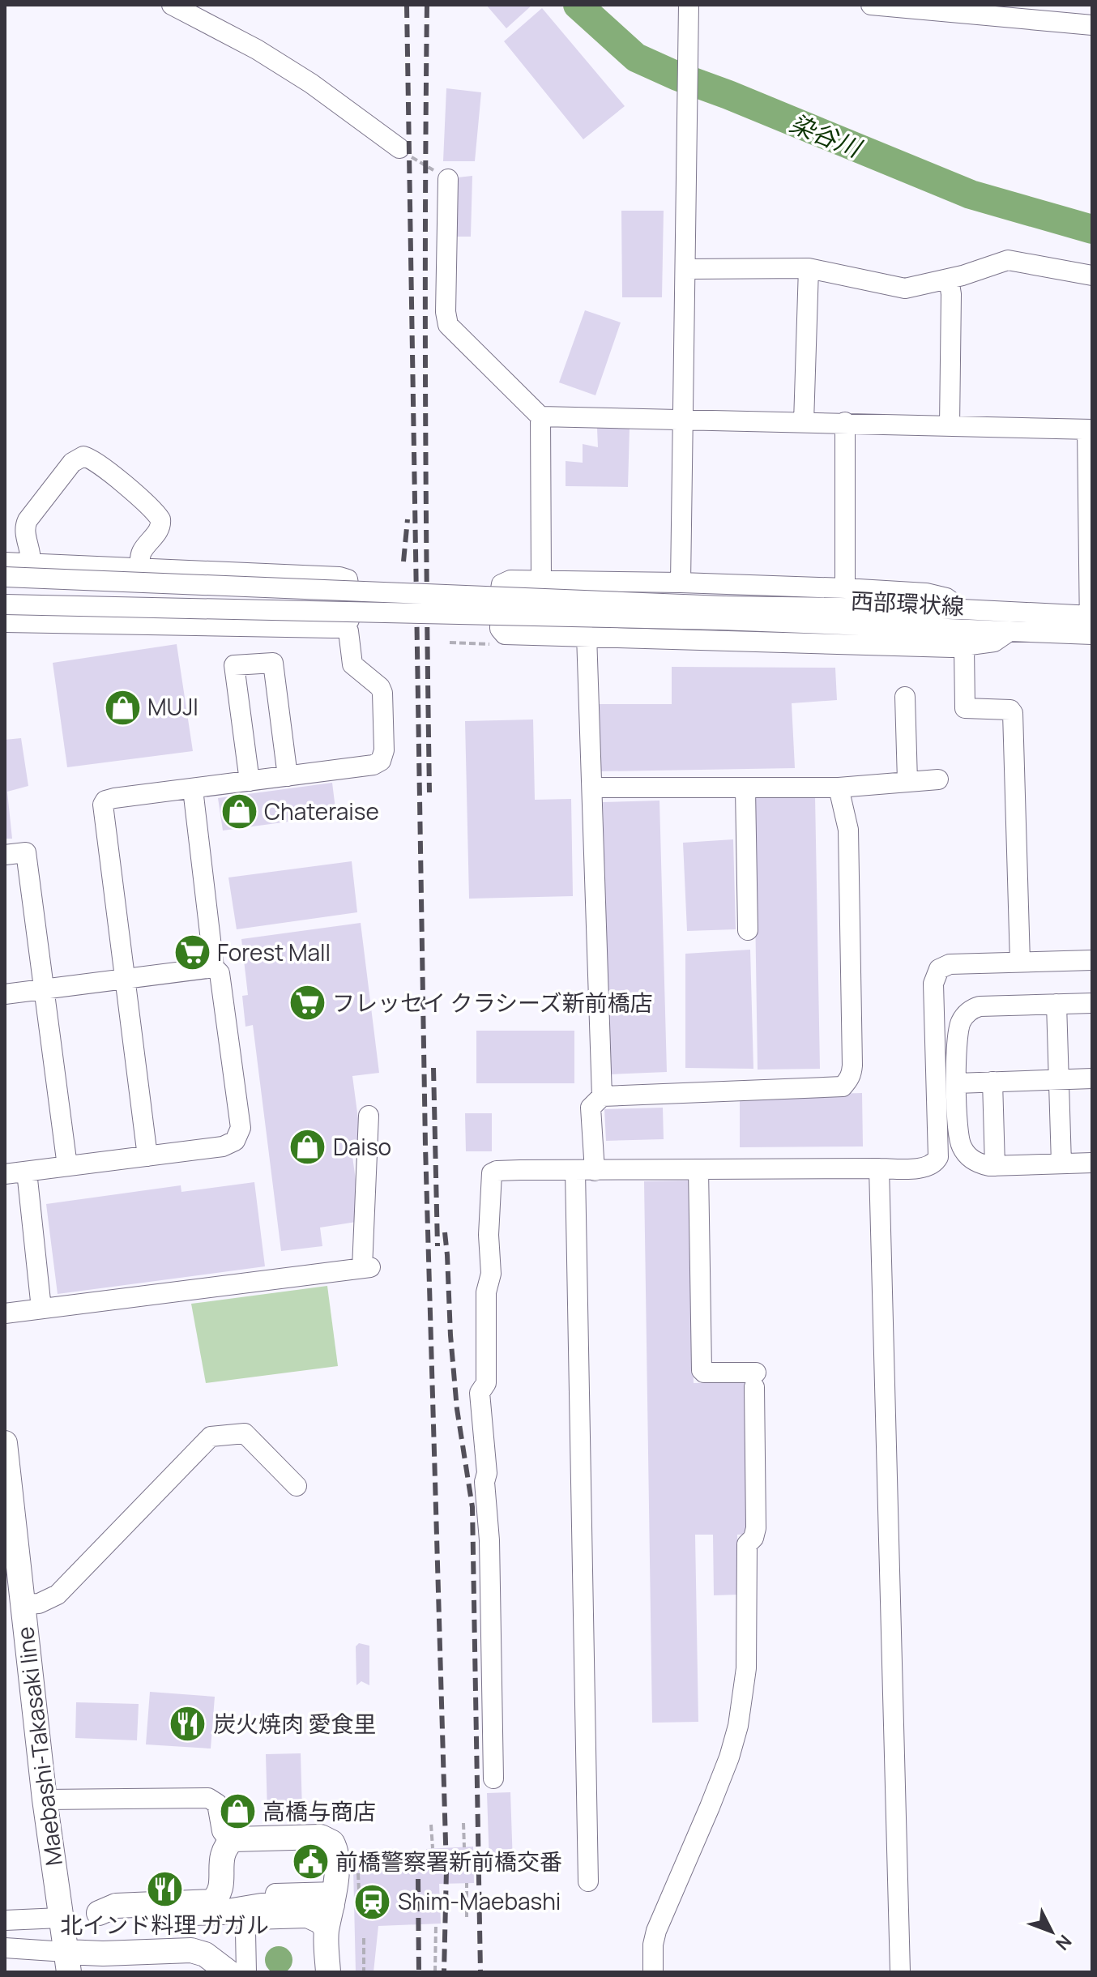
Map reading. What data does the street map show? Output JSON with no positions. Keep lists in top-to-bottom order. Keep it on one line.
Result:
{"streets":{"main road":["Maebashi-Takasaki line"],"street":["西部環状線"]},"water":["染谷川"],"places":{"shop":["MUJI","Chateraise","Daiso","高橋与商店"],"supermarket":["Forest Mall","フレッセイ クラシーズ新前橋店"],"restaurant":["炭火焼肉 愛食里","北インド料理 ガガル"],"public building":["前橋警察署新前橋交番"],"station":["Shim-Maebashi"]},"north":"bottom right"}
